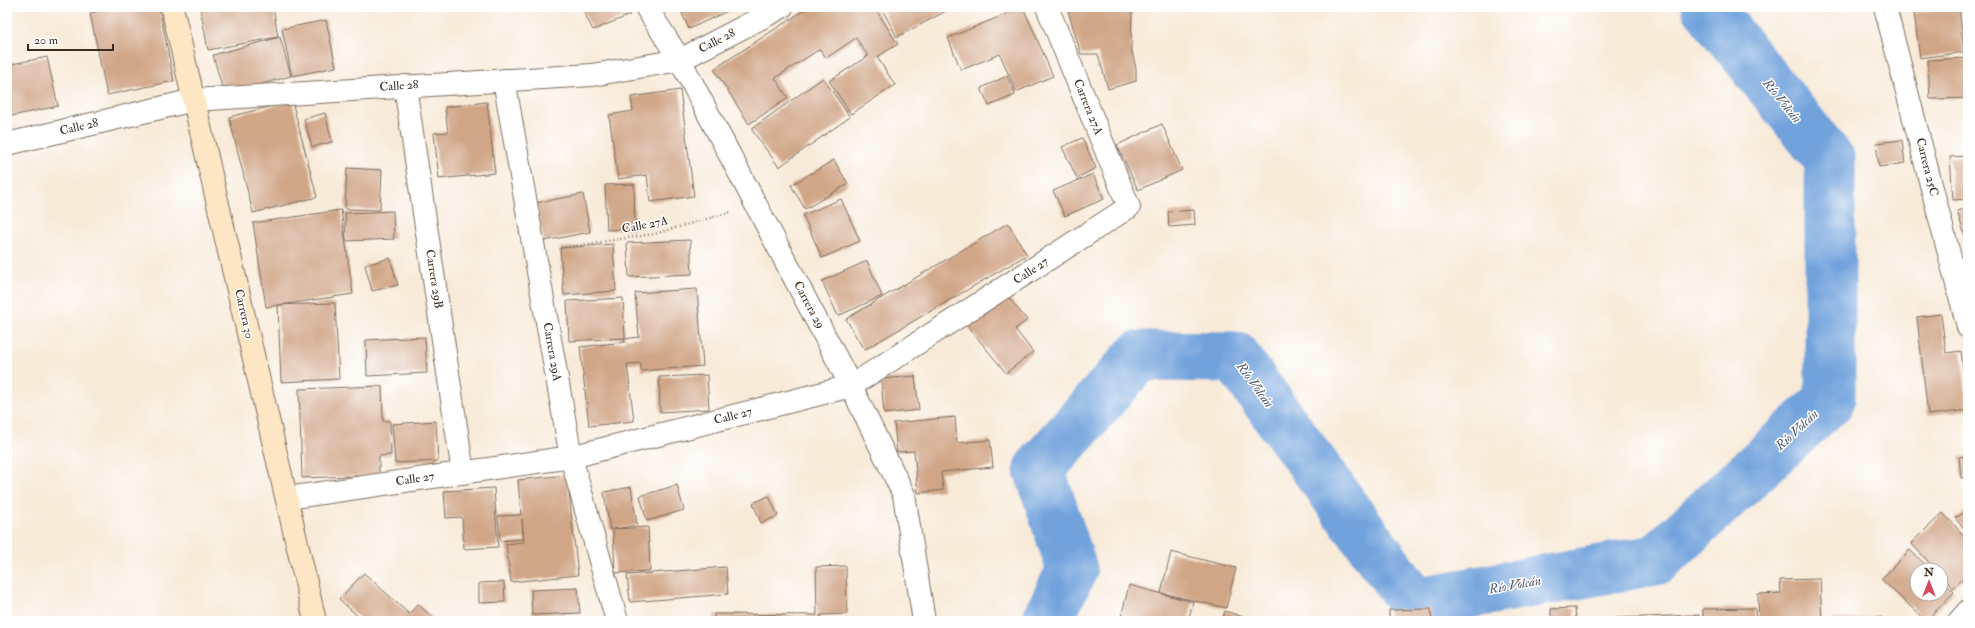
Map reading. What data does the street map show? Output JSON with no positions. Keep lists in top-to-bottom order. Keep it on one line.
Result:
{"streets":{"main road":["Carrera 30"],"street":["Calle 28","Carrera 27A","Carrera 25C","Calle 27","Carrera 29B","Carrera 29","Carrera 29A"],"path":["Calle 27A"]},"crossings":[["Calle 28","Carrera 29B"],["Calle 28","Carrera 29"],["Calle 28","Carrera 30"],["Calle 28","Carrera 29A"],["Carrera 27A","Calle 27"],["Calle 27A","Carrera 29"],["Calle 27A","Carrera 29A"],["Calle 27","Carrera 29B"],["Calle 27","Carrera 29"],["Calle 27","Carrera 30"],["Calle 27","Carrera 29A"]],"water":["Río Volcán"],"scale_bar":"20 m","north":"top"}
